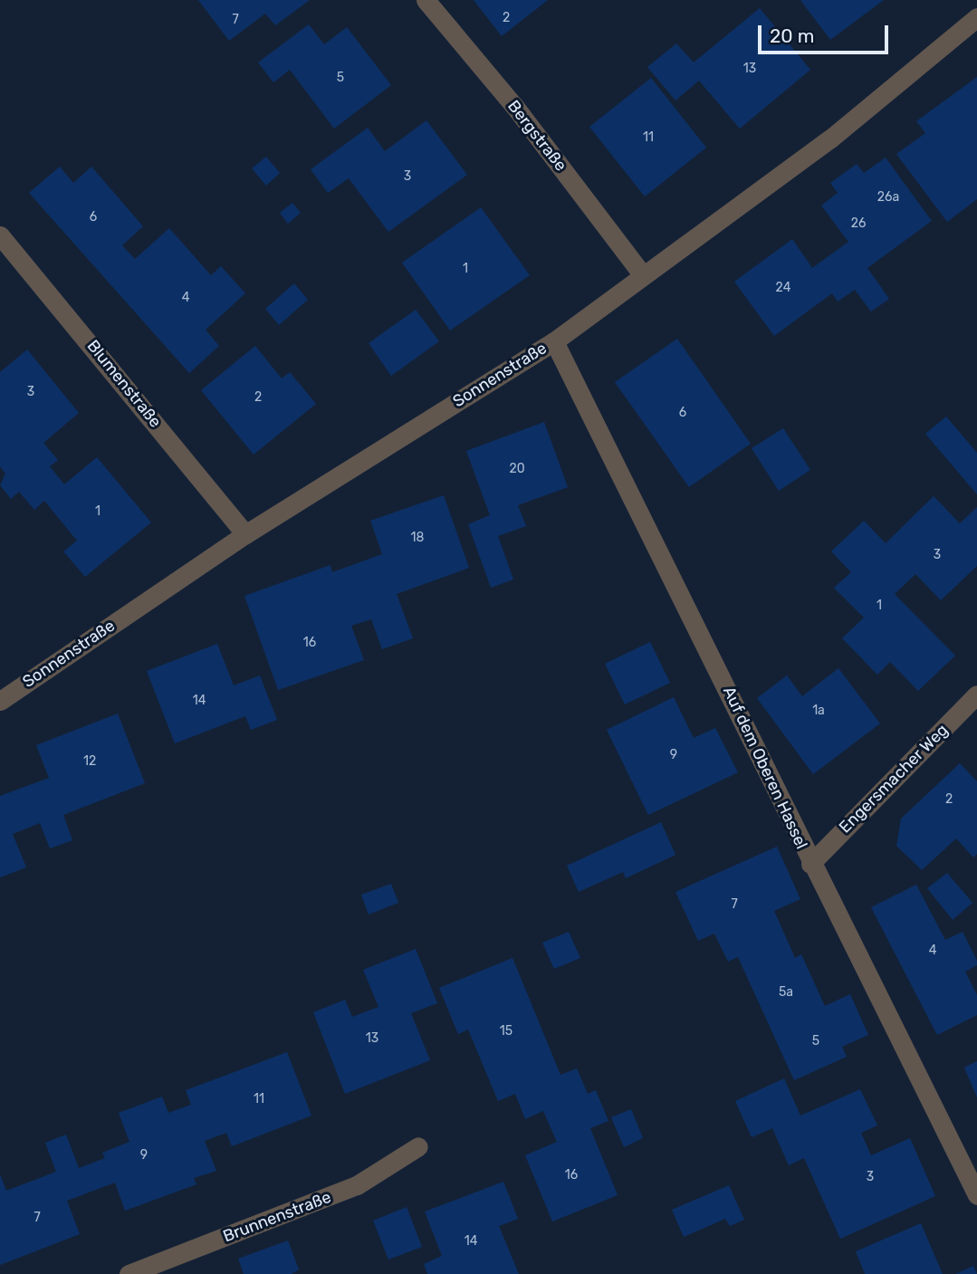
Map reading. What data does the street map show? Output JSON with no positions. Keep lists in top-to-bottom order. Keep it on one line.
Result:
{"streets":{"street":["Bergstraße","Sonnenstraße","Blumenstraße","Auf dem Oberen Hassel","Engersmacher Weg","Brunnenstraße"]},"crossings":[["Bergstraße","Sonnenstraße"],["Sonnenstraße","Blumenstraße"],["Sonnenstraße","Auf dem Oberen Hassel"],["Auf dem Oberen Hassel","Engersmacher Weg"]],"house_numbers":["2","7","13","5","11","3","26a","6","26","1","24","4","3","2","6","20","1","18","3","1","16","14","1a","9","12","2","7","4","5a","15","13","5","11","9","16","3","7","14"],"scale_bar":"20 m"}
